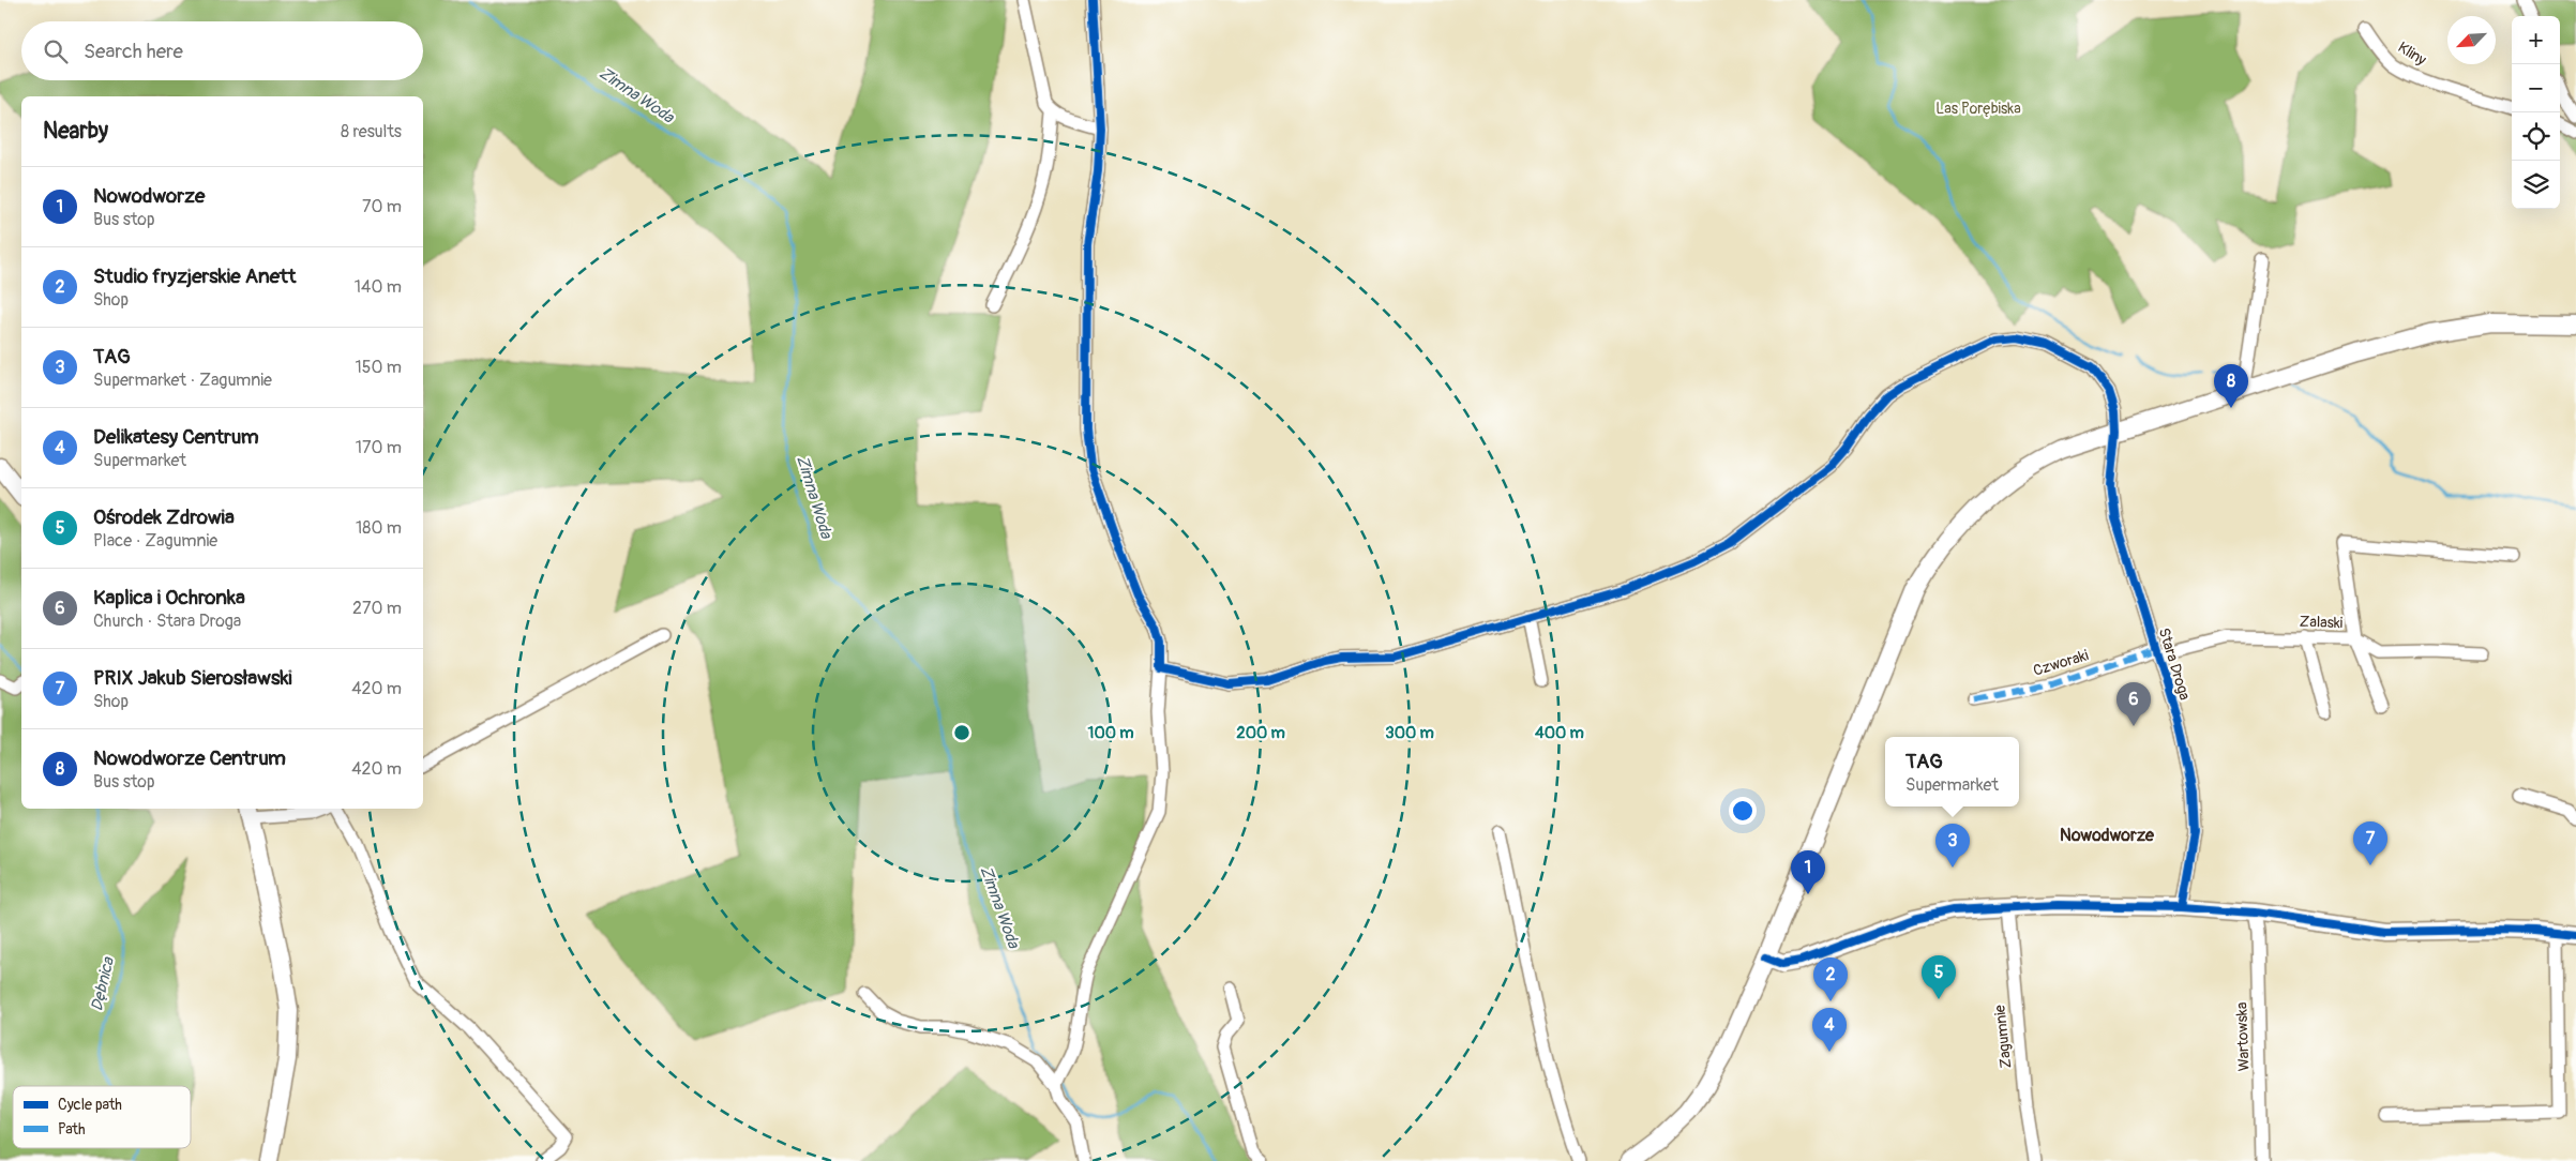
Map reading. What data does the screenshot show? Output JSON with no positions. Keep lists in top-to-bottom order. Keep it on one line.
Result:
{"streets":{"street":["Kliny","Zalaski","Czworaki","Stara Droga","Zagumnie","Wartowska"]},"crossings":[["Zalaski","Czworaki"],["Zalaski","Stara Droga"],["Czworaki","Stara Droga"]],"districts":["Nowodworze"],"water":["Zimna Woda","Dębnica"],"parks":["Las Porębiska"],"legend":["Cycle path","Path"],"north":"bottom left","page":{"map_buttons":["+","−"],"search":"Search here","heading":["Nearby","8 results"],"list":[{"mark":"1","name":"Nowodworze","note":"Bus stop","value":"70 m"},{"mark":"2","name":"Studio fryzjerskie Anett","note":"Shop","value":"140 m"},{"mark":"3","name":"TAG","note":"Supermarket · Zagumnie","value":"150 m"},{"mark":"4","name":"Delikatesy Centrum","note":"Supermarket","value":"170 m"},{"mark":"5","name":"Ośrodek Zdrowia","note":"Place · Zagumnie","value":"180 m"},{"mark":"6","name":"Kaplica i Ochronka","note":"Church · Stara Droga","value":"270 m"},{"mark":"7","name":"PRIX Jakub Sierosławski","note":"Shop","value":"420 m"},{"mark":"8","name":"Nowodworze Centrum","note":"Bus stop","value":"420 m"}],"pins":["8","6","7","3","1","5","2","4"],"popup":["TAG","Supermarket"]},"rings":["100 m","200 m","300 m","400 m"]}
